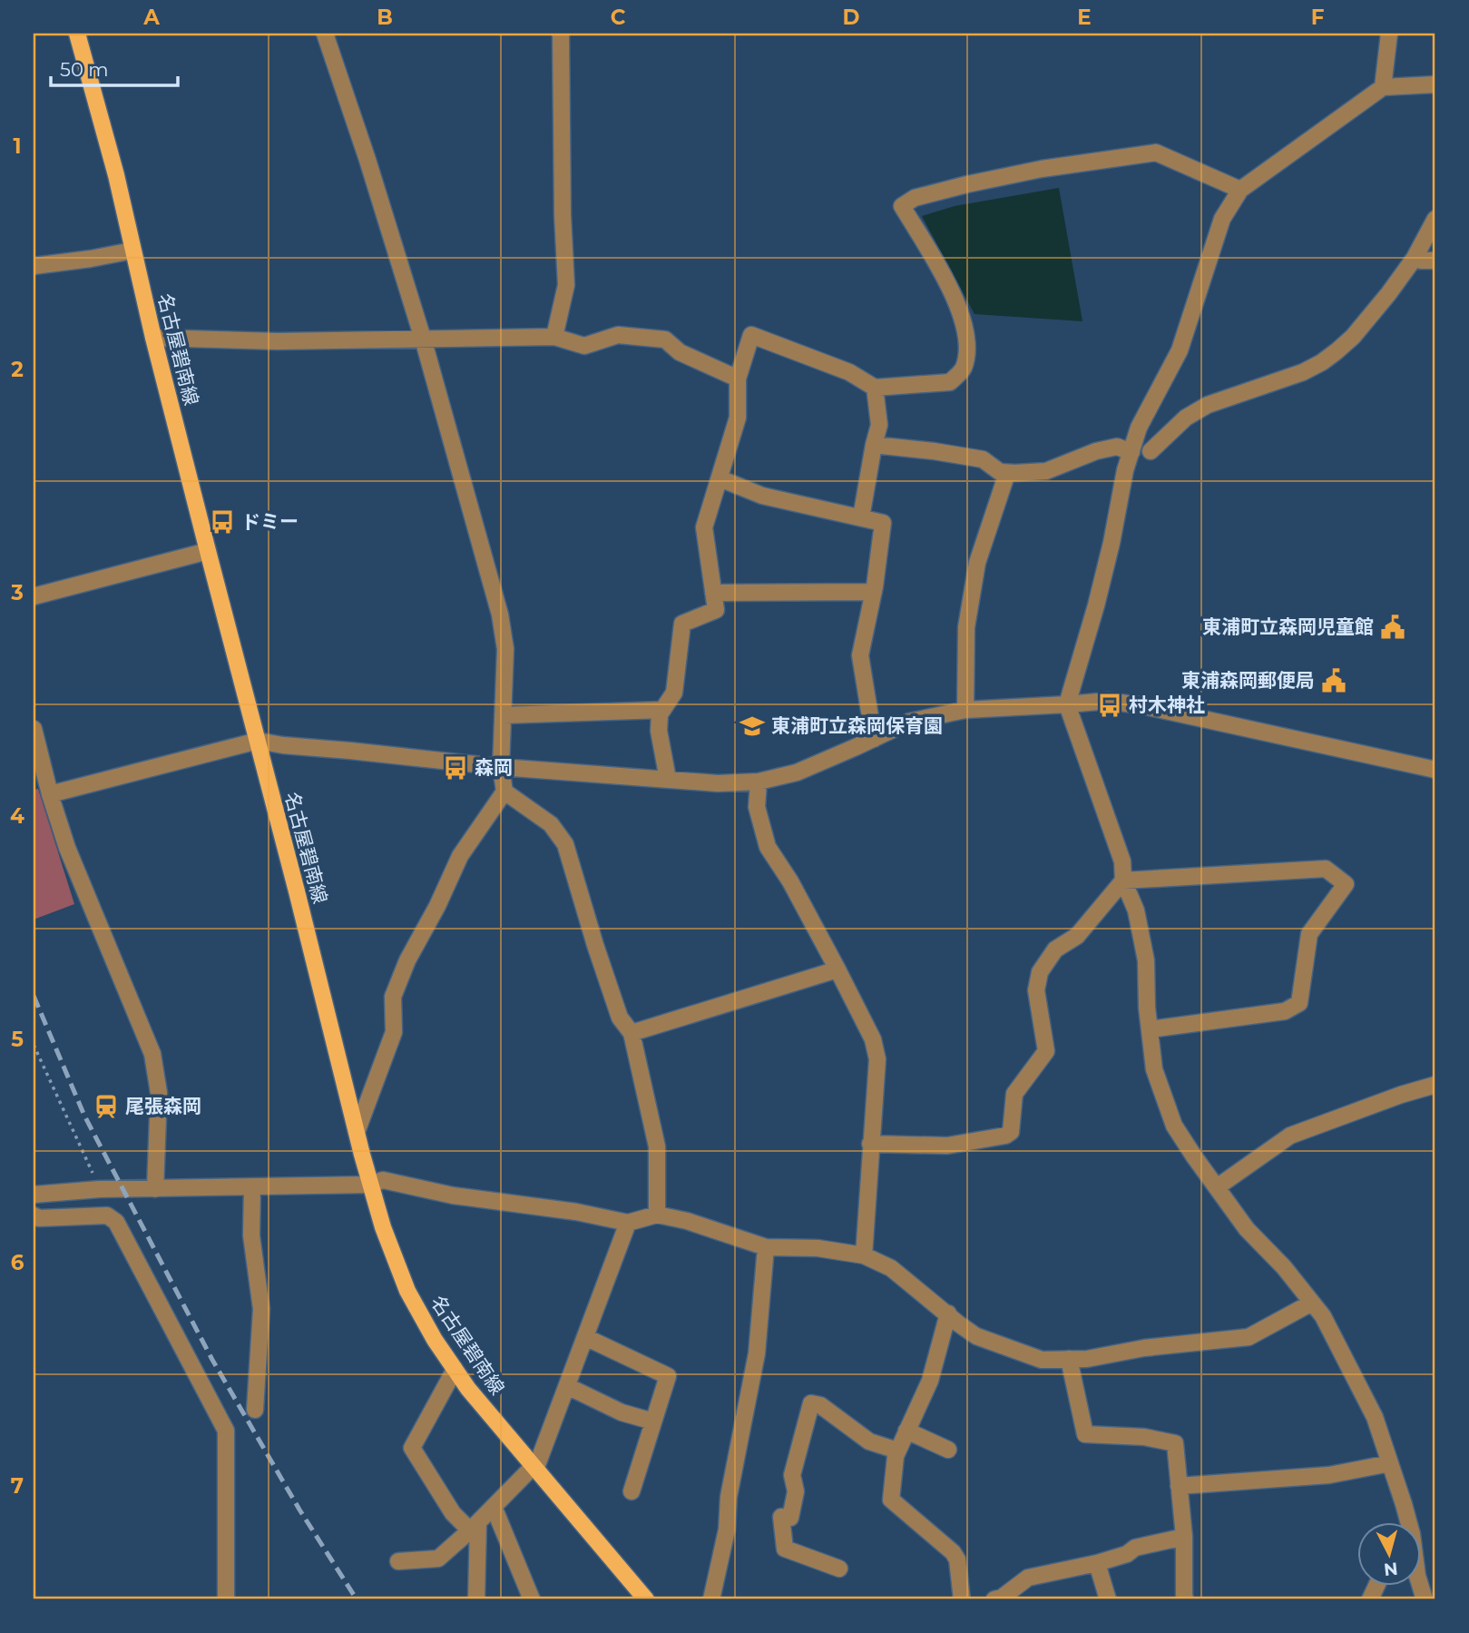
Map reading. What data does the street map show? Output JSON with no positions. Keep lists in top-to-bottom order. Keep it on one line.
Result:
{"streets":{"main road":["名古屋碧南線"]},"places":{"bus stop":["ドミー","村木神社","森岡"],"public building":["東浦町立森岡児童館","東浦森岡郵便局"],"school or university":["東浦町立森岡保育園"],"station":["尾張森岡"]},"scale_bar":"50 m","north":"bottom","grid":{"columns":["A","B","C","D","E","F"],"rows":["1","2","3","4","5","6","7"]}}
